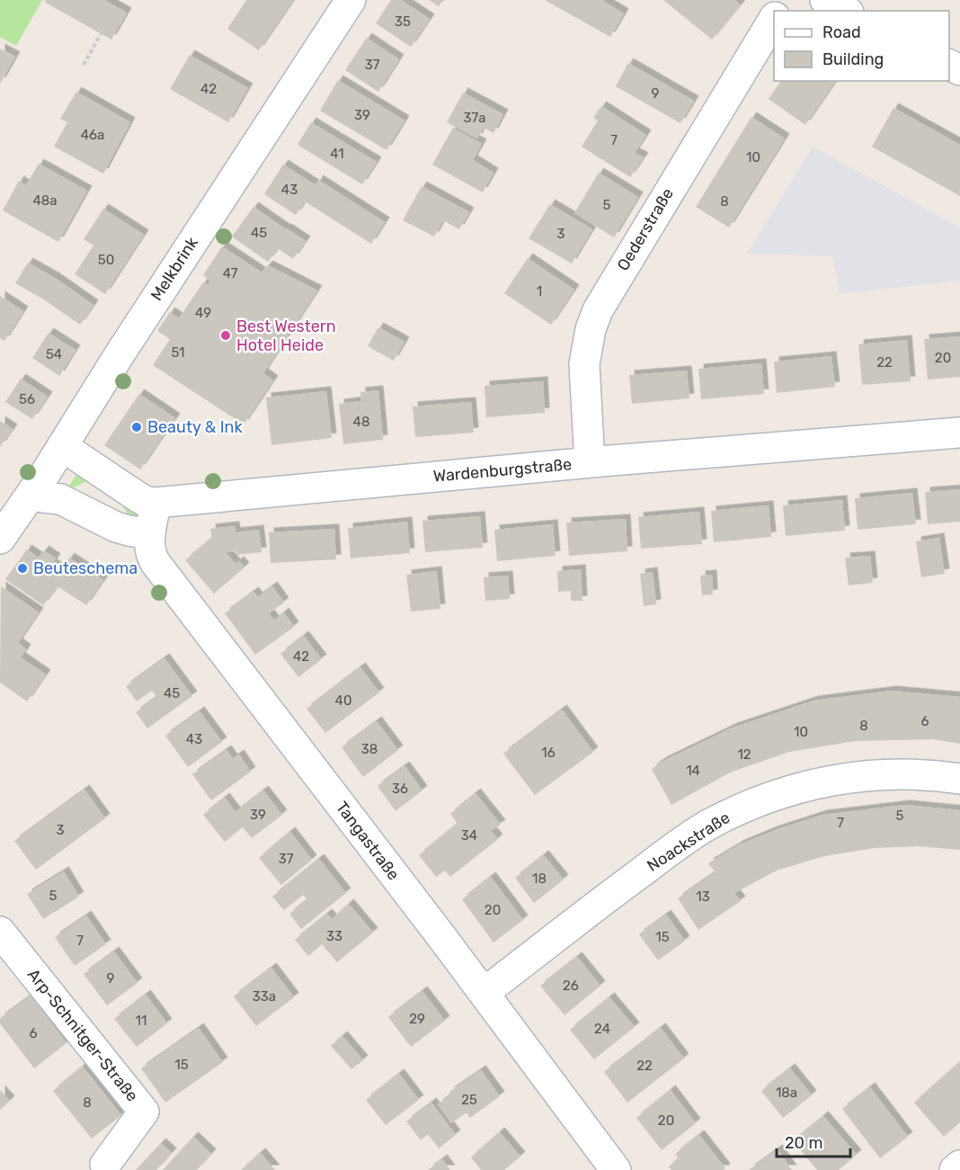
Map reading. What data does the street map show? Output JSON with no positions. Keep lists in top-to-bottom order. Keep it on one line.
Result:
{"streets":{"street":["Oederstraße","Melkbrink","Wardenburgstraße","Tangastraße","Noackstraße","Arp-Schnitger-Straße"]},"crossings":[["Oederstraße","Wardenburgstraße"],["Melkbrink","Wardenburgstraße"],["Wardenburgstraße","Tangastraße"],["Tangastraße","Noackstraße"]],"places":["Best Western Hotel Heide","Beauty & Ink","Beuteschema"],"house_numbers":["35","37","42","9","39","37a","46a","7","41","10","43","48a","8","5","45","3","50","47","1","49","51","54","20","22","56","48","42","45","40","6","8","10","43","38","16","12","14","36","39","5","7","3","34","37","18","5","13","20","33","15","7","9","26","33a","29","11","24","6","15","22","18a","25","8","20"],"legend":["Road","Building"],"scale_bar":"20 m"}
